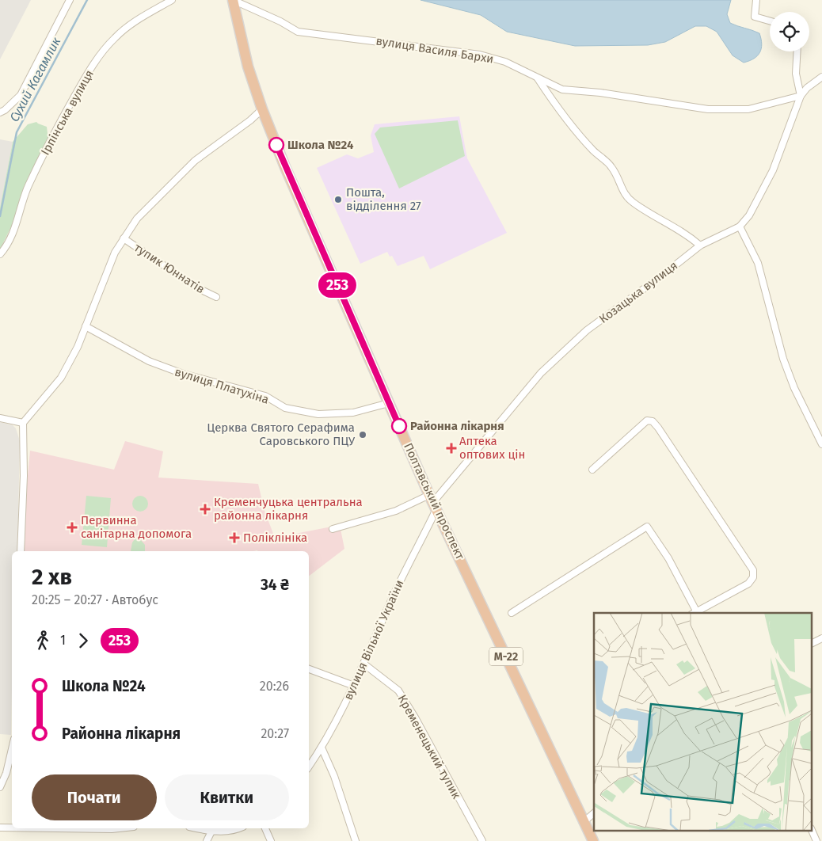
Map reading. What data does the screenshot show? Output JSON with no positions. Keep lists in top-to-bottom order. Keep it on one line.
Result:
{"streets":{"highway":["Полтавський проспект","М-22"],"street":["вулиця Василя Бархи","Ірпінська вулиця","тупик Юннатів","Козацька вулиця","вулиця Платухіна","вулиця Вільної України","Кременецький тупик"]},"crossings":[["вулиця Василя Бархи","Козацька вулиця"],["вулиця Василя Бархи","Полтавський проспект"],["Козацька вулиця","Полтавський проспект"],["Козацька вулиця","вулиця Вільної України"],["вулиця Платухіна","Полтавський проспект"],["Полтавський проспект","вулиця Вільної України"],["вулиця Вільної України","Кременецький тупик"]],"water":["Сухий Кагамлик"],"places":{"other":["Школа №24","Пошта, відділення 27","Районна лікарня","Церква Святого Серафима Саровського ПЦУ"],"health":["Аптека оптових цін","Кременчуцька центральна районна лікарня","Первинна санітарна допомога","Поліклініка"]},"lines":["bus line 253"],"page":{"on_map":"253","heading":["2 хв","20:25 – 20:27 · Автобус","34 ₴"],"legs":["1","253"],"list":[{"name":"Школа №24","value":"20:26"},{"name":"Районна лікарня","value":"20:27"}],"buttons":["Почати","Квитки"]}}
